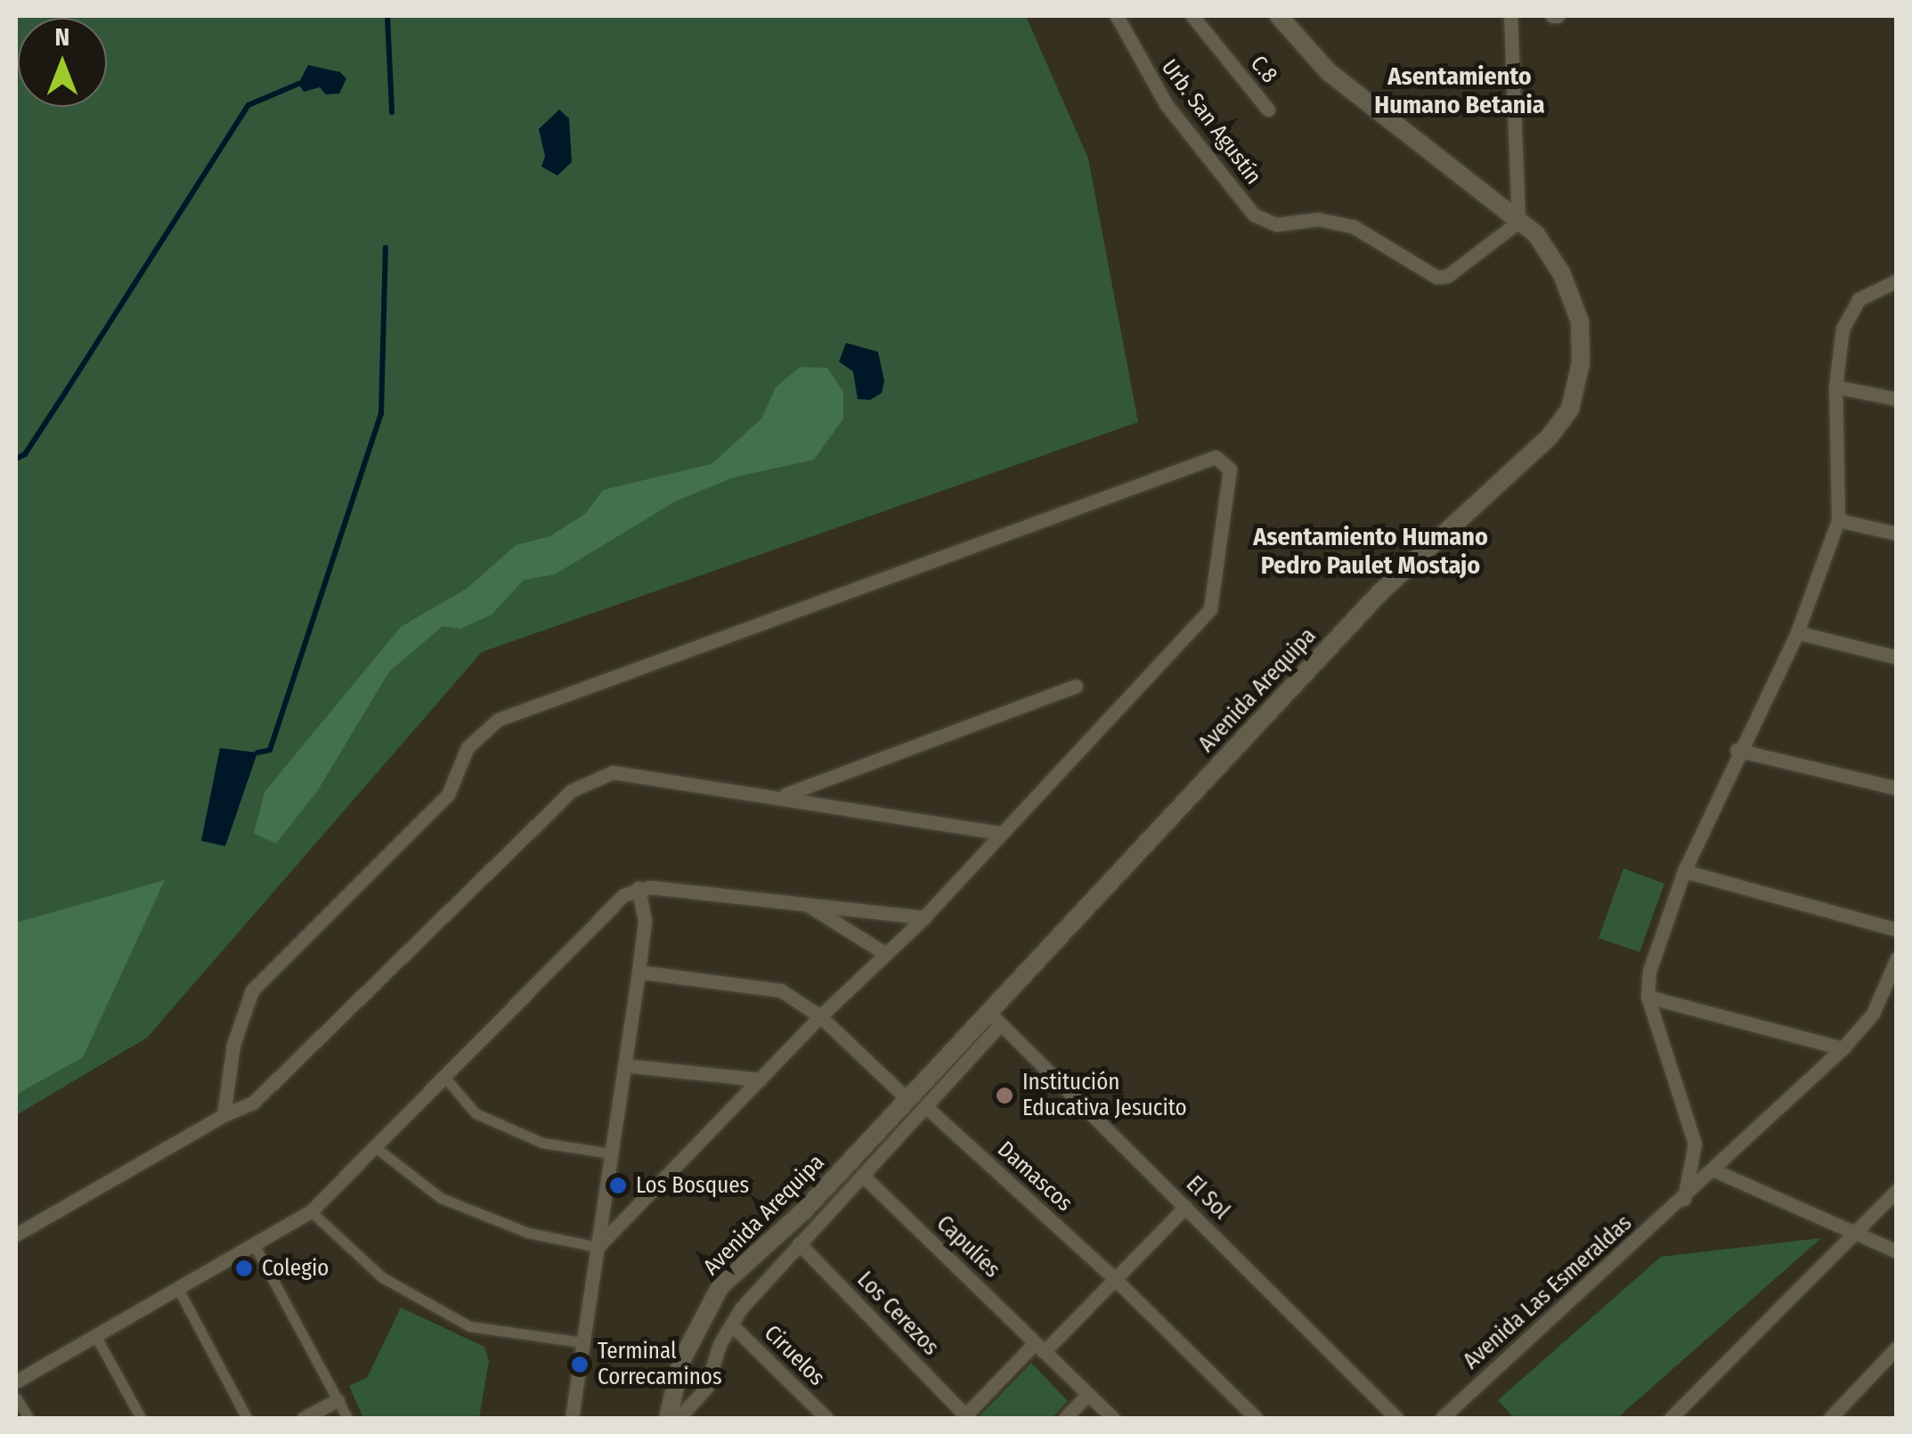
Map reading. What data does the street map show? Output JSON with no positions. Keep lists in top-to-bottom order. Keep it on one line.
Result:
{"streets":{"street":["C.8","Urb. San Agustín","Avenida Arequipa","Damascos","El Sol","Capulíes","Avenida Las Esmeraldas","Los Cerezos","Ciruelos"]},"crossings":[["Urb. San Agustín","Avenida Arequipa"],["Avenida Arequipa","Damascos"],["Avenida Arequipa","El Sol"]],"districts":["Asentamiento Humano Betania","Asentamiento Humano Pedro Paulet Mostajo"],"places":["Institución Educativa Jesucito","Los Bosques","Colegio","Terminal Correcaminos"],"north":"top"}
